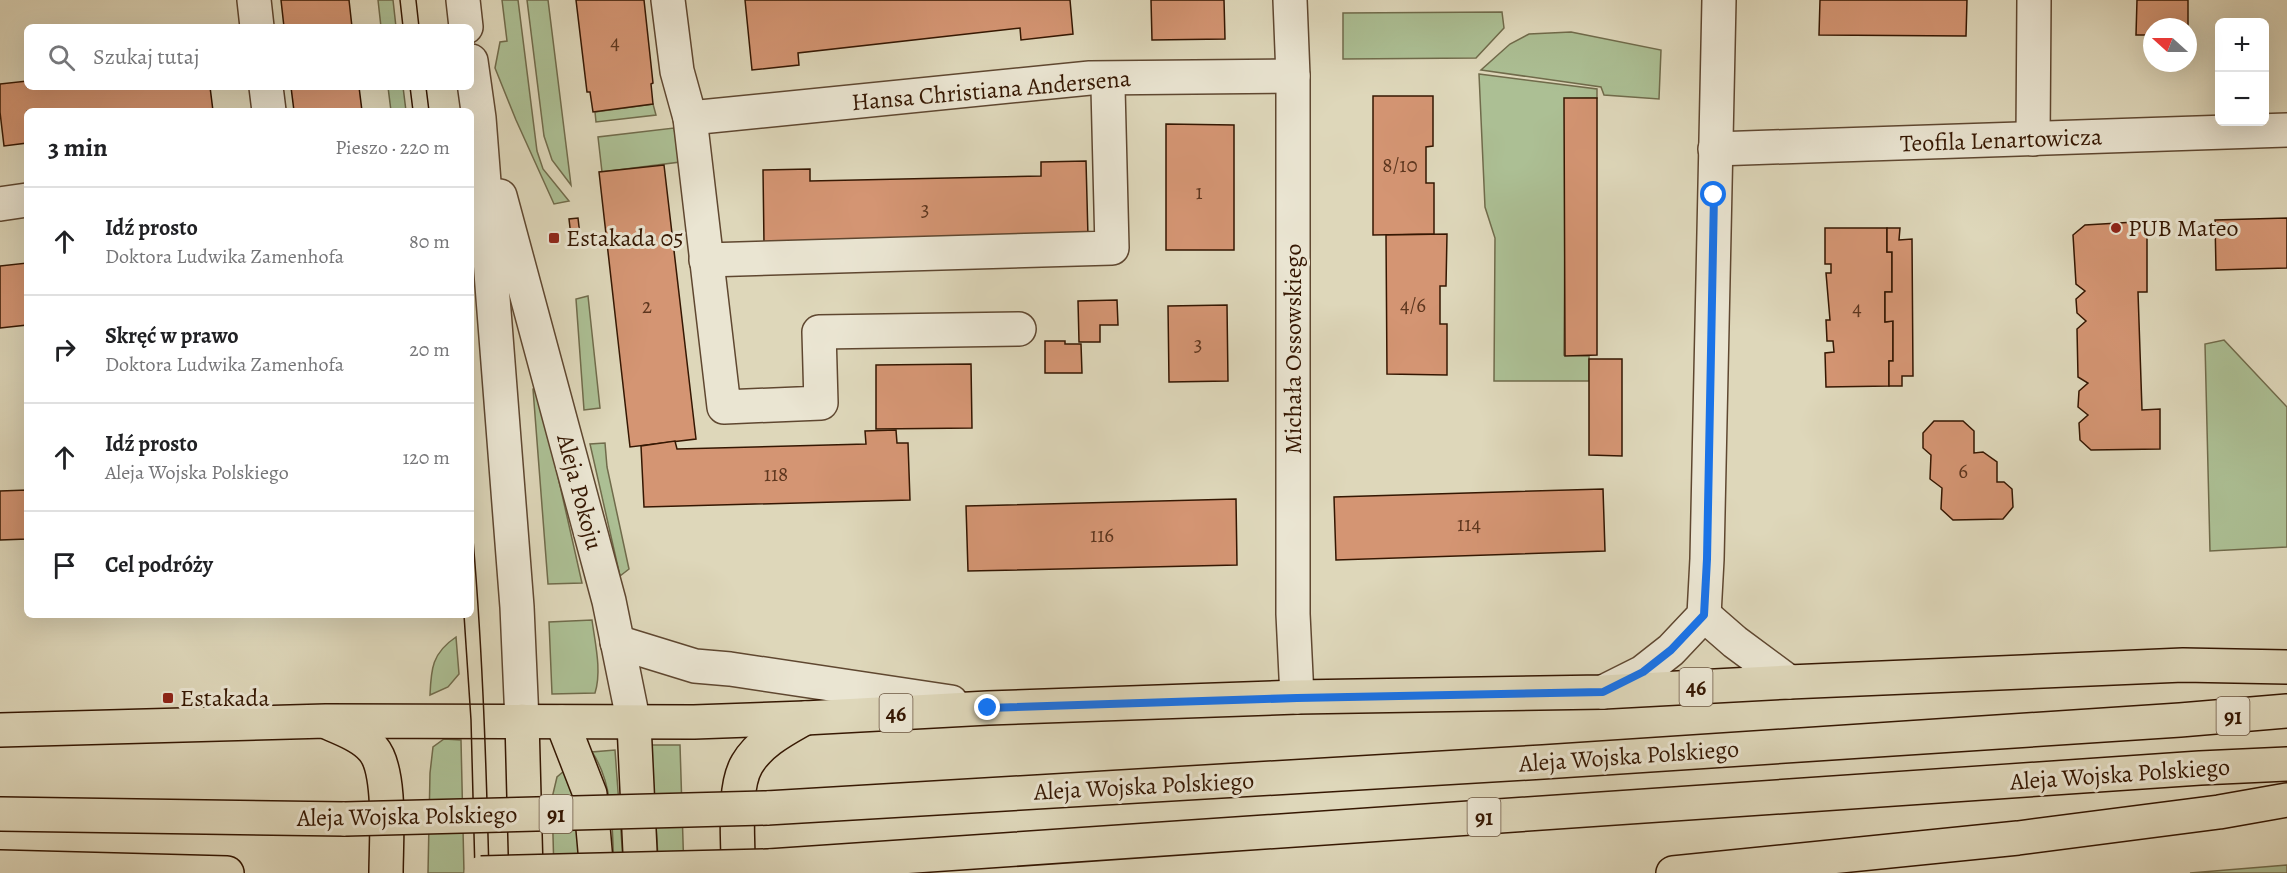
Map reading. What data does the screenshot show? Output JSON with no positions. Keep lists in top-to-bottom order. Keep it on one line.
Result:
{"streets":{"main road":["Aleja Pokoju","46","91","Aleja Wojska Polskiego"],"street":["Hansa Christiana Andersena","Teofila Lenartowicza","Michała Ossowskiego"]},"crossings":[["Hansa Christiana Andersena","Michała Ossowskiego"],["Michała Ossowskiego","46"],["Aleja Pokoju","46"]],"places":{"other":["PUB Mateo"],"transit":["Estakada 05","Estakada"]},"house_numbers":["4","8/10","1","3","4/6","2","4","3","6","118","114","116"],"north":"left","page":{"map_buttons":["+","−"],"search":"Szukaj tutaj","heading":["3 min","Pieszo · 220 m"],"list":[["Idź prosto","Doktora Ludwika Zamenhofa","80 m"],["Skręć w prawo","Doktora Ludwika Zamenhofa","20 m"],["Idź prosto","Aleja Wojska Polskiego","120 m"],"Cel podróży"]}}
